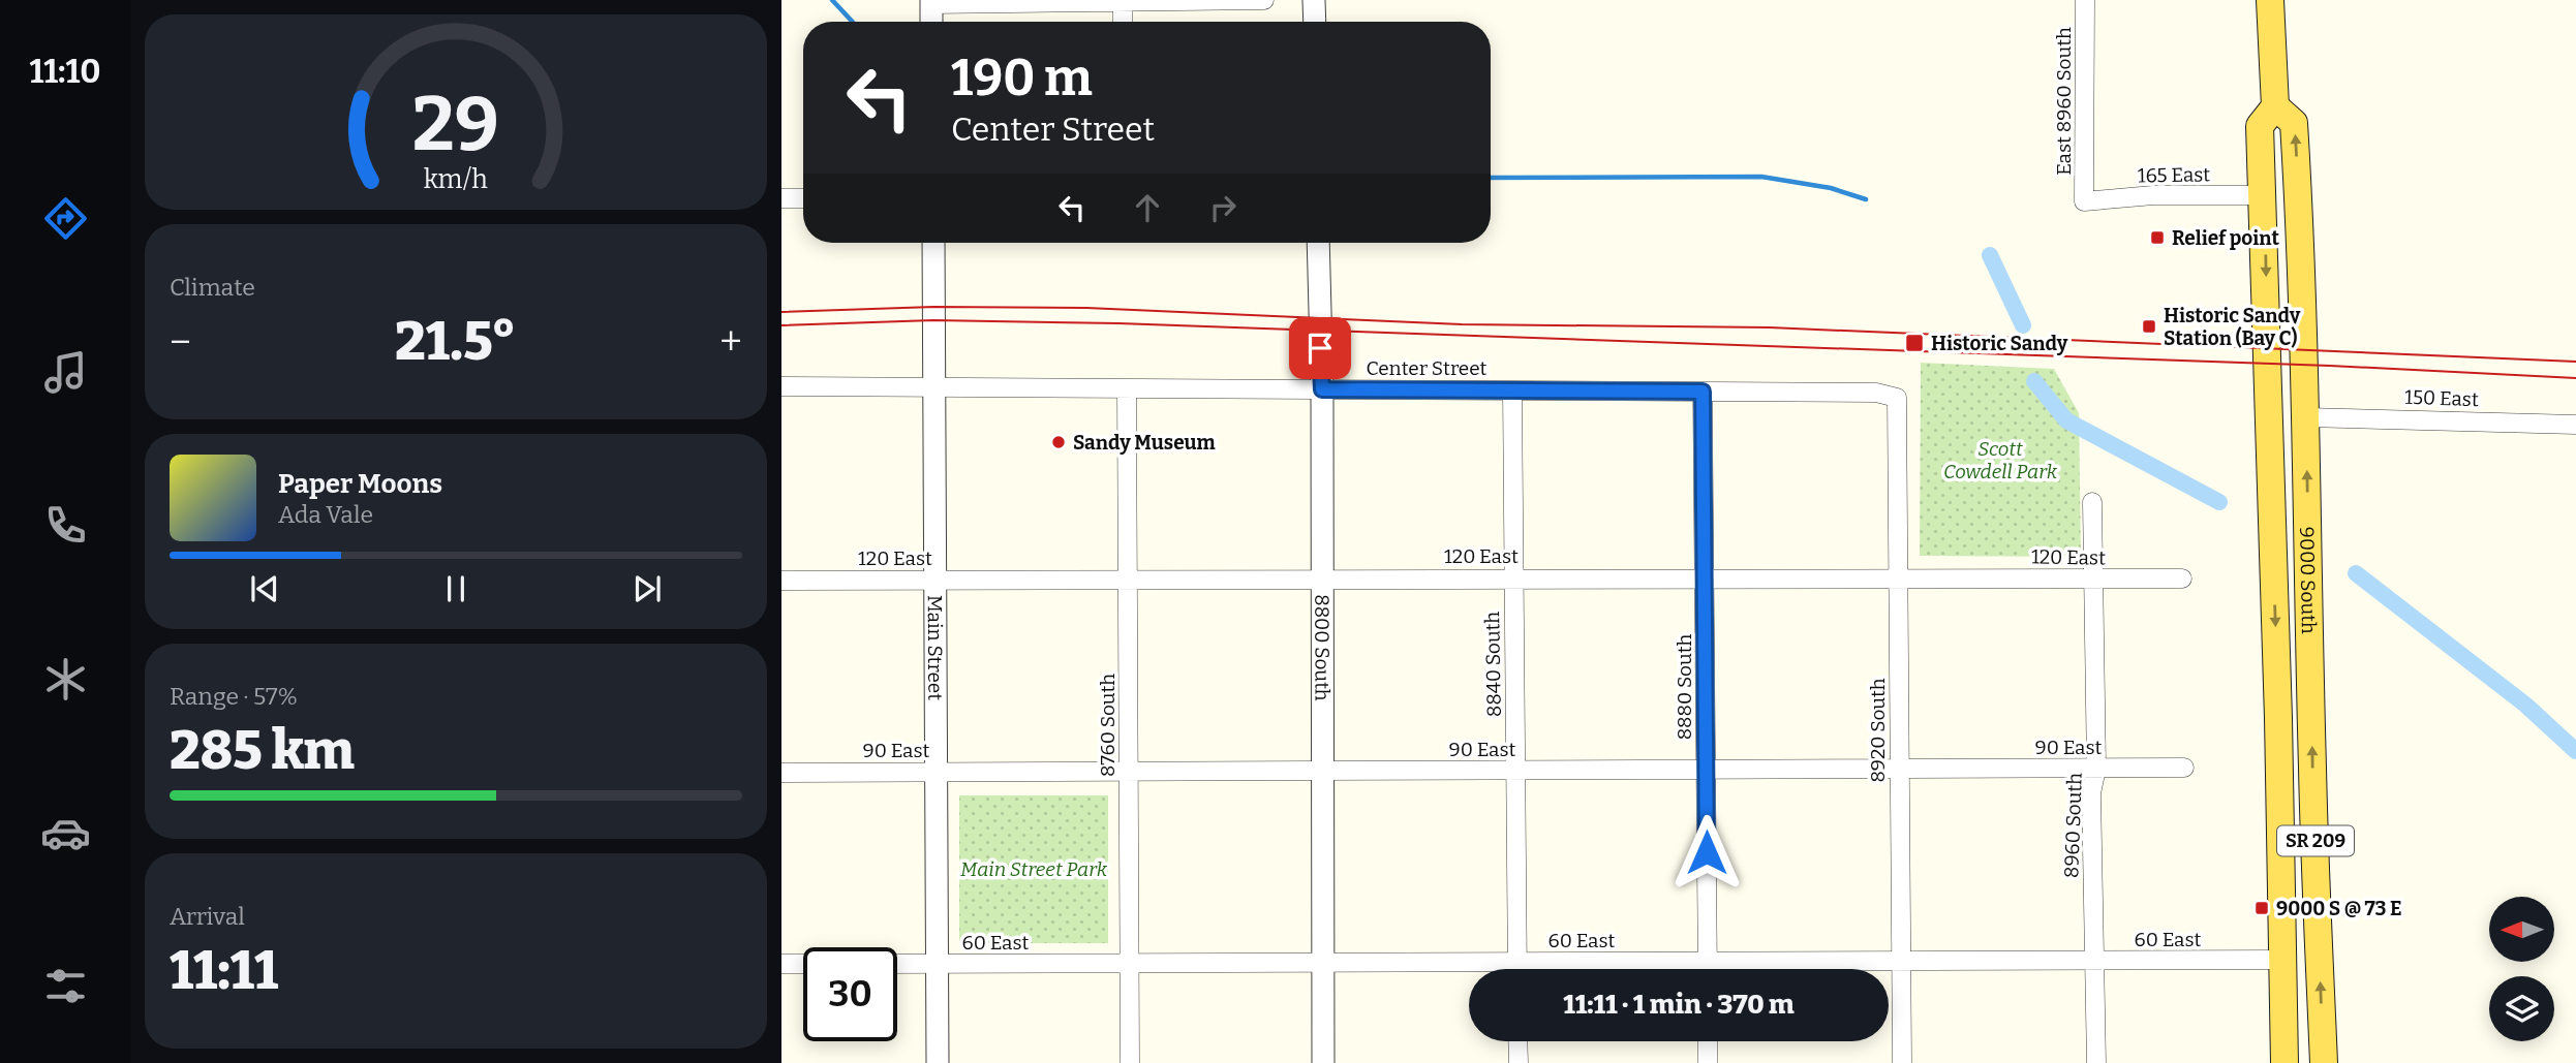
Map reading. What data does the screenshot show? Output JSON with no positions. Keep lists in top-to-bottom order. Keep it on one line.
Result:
{"streets":{"main road":["9000 South","SR 209"],"street":["East 8960 South","165 East","Center Street","150 East","120 East","Main Street","8800 South","8840 South","8880 South","8760 South","8920 South","90 East","8960 South","60 East"]},"crossings":[["East 8960 South","165 East"],["165 East","9000 South"],["Center Street","Main Street"],["Center Street","8800 South"],["Center Street","8840 South"],["Center Street","8880 South"],["Center Street","8760 South"],["Center Street","8920 South"],["150 East","9000 South"],["120 East","Main Street"],["120 East","8800 South"],["120 East","8840 South"],["120 East","8880 South"],["120 East","8760 South"],["120 East","8920 South"],["120 East","8960 South"],["9000 South","60 East"],["Main Street","90 East"],["Main Street","60 East"],["8800 South","90 East"],["8800 South","60 East"],["8840 South","90 East"],["8840 South","60 East"],["8880 South","90 East"],["8880 South","60 East"],["8760 South","90 East"],["8760 South","60 East"],["8920 South","90 East"],["8920 South","60 East"],["90 East","8960 South"],["8960 South","60 East"]],"parks":["Scott Cowdell Park","Main Street Park"],"places":{"transit":["Relief point","Historic Sandy Station (Bay C)","Historic Sandy","9000 S @ 73 E"],"other":["Sandy Museum"]},"north":"left","page":{"tabs":"11:10","turn":["190 m","Center Street"],"tile":["Climate",["Range · 57%","285 km"],["Arrival","11:11"]],"heat":["−","21.5°","+"],"song":["Paper Moons","Ada Vale"],"limit":"30","trip":"11:11 · 1 min · 370 m","gauge":["29","km/h"]}}
